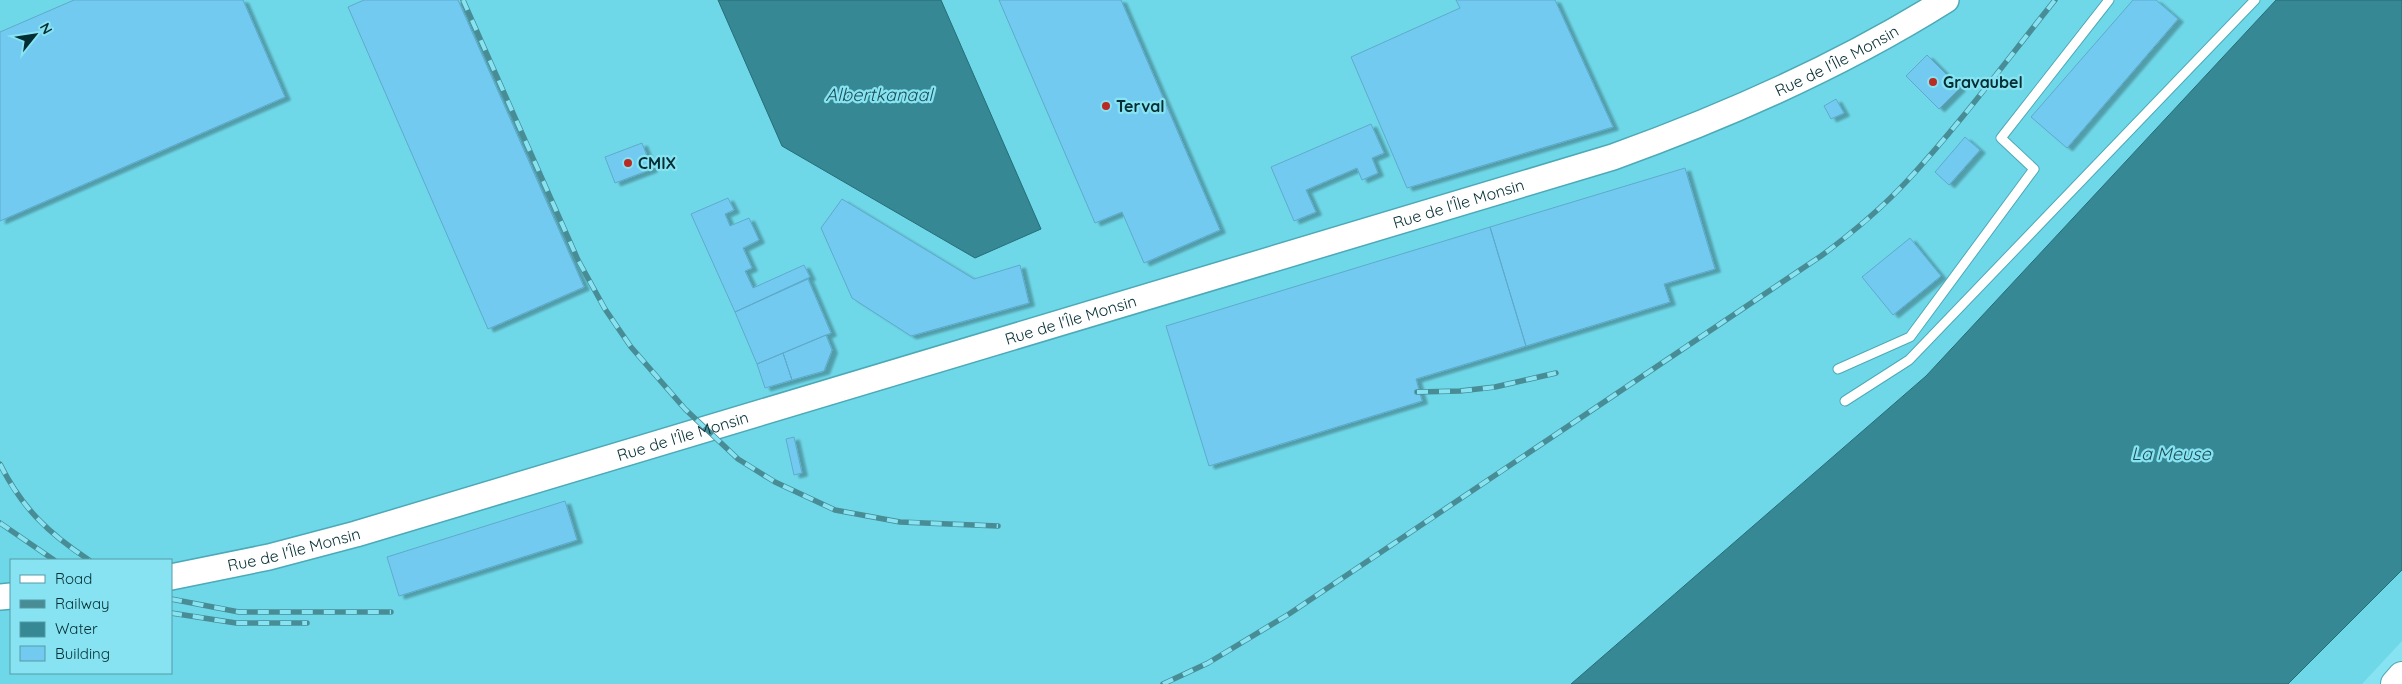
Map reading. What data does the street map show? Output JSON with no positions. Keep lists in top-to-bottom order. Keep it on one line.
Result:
{"streets":{"street":["Rue de l'Île Monsin"]},"water":["Albertkanaal","La Meuse"],"places":["Gravaubel","Terval","CMIX"],"legend":["Road","Railway","Water","Building"],"north":"top right"}
